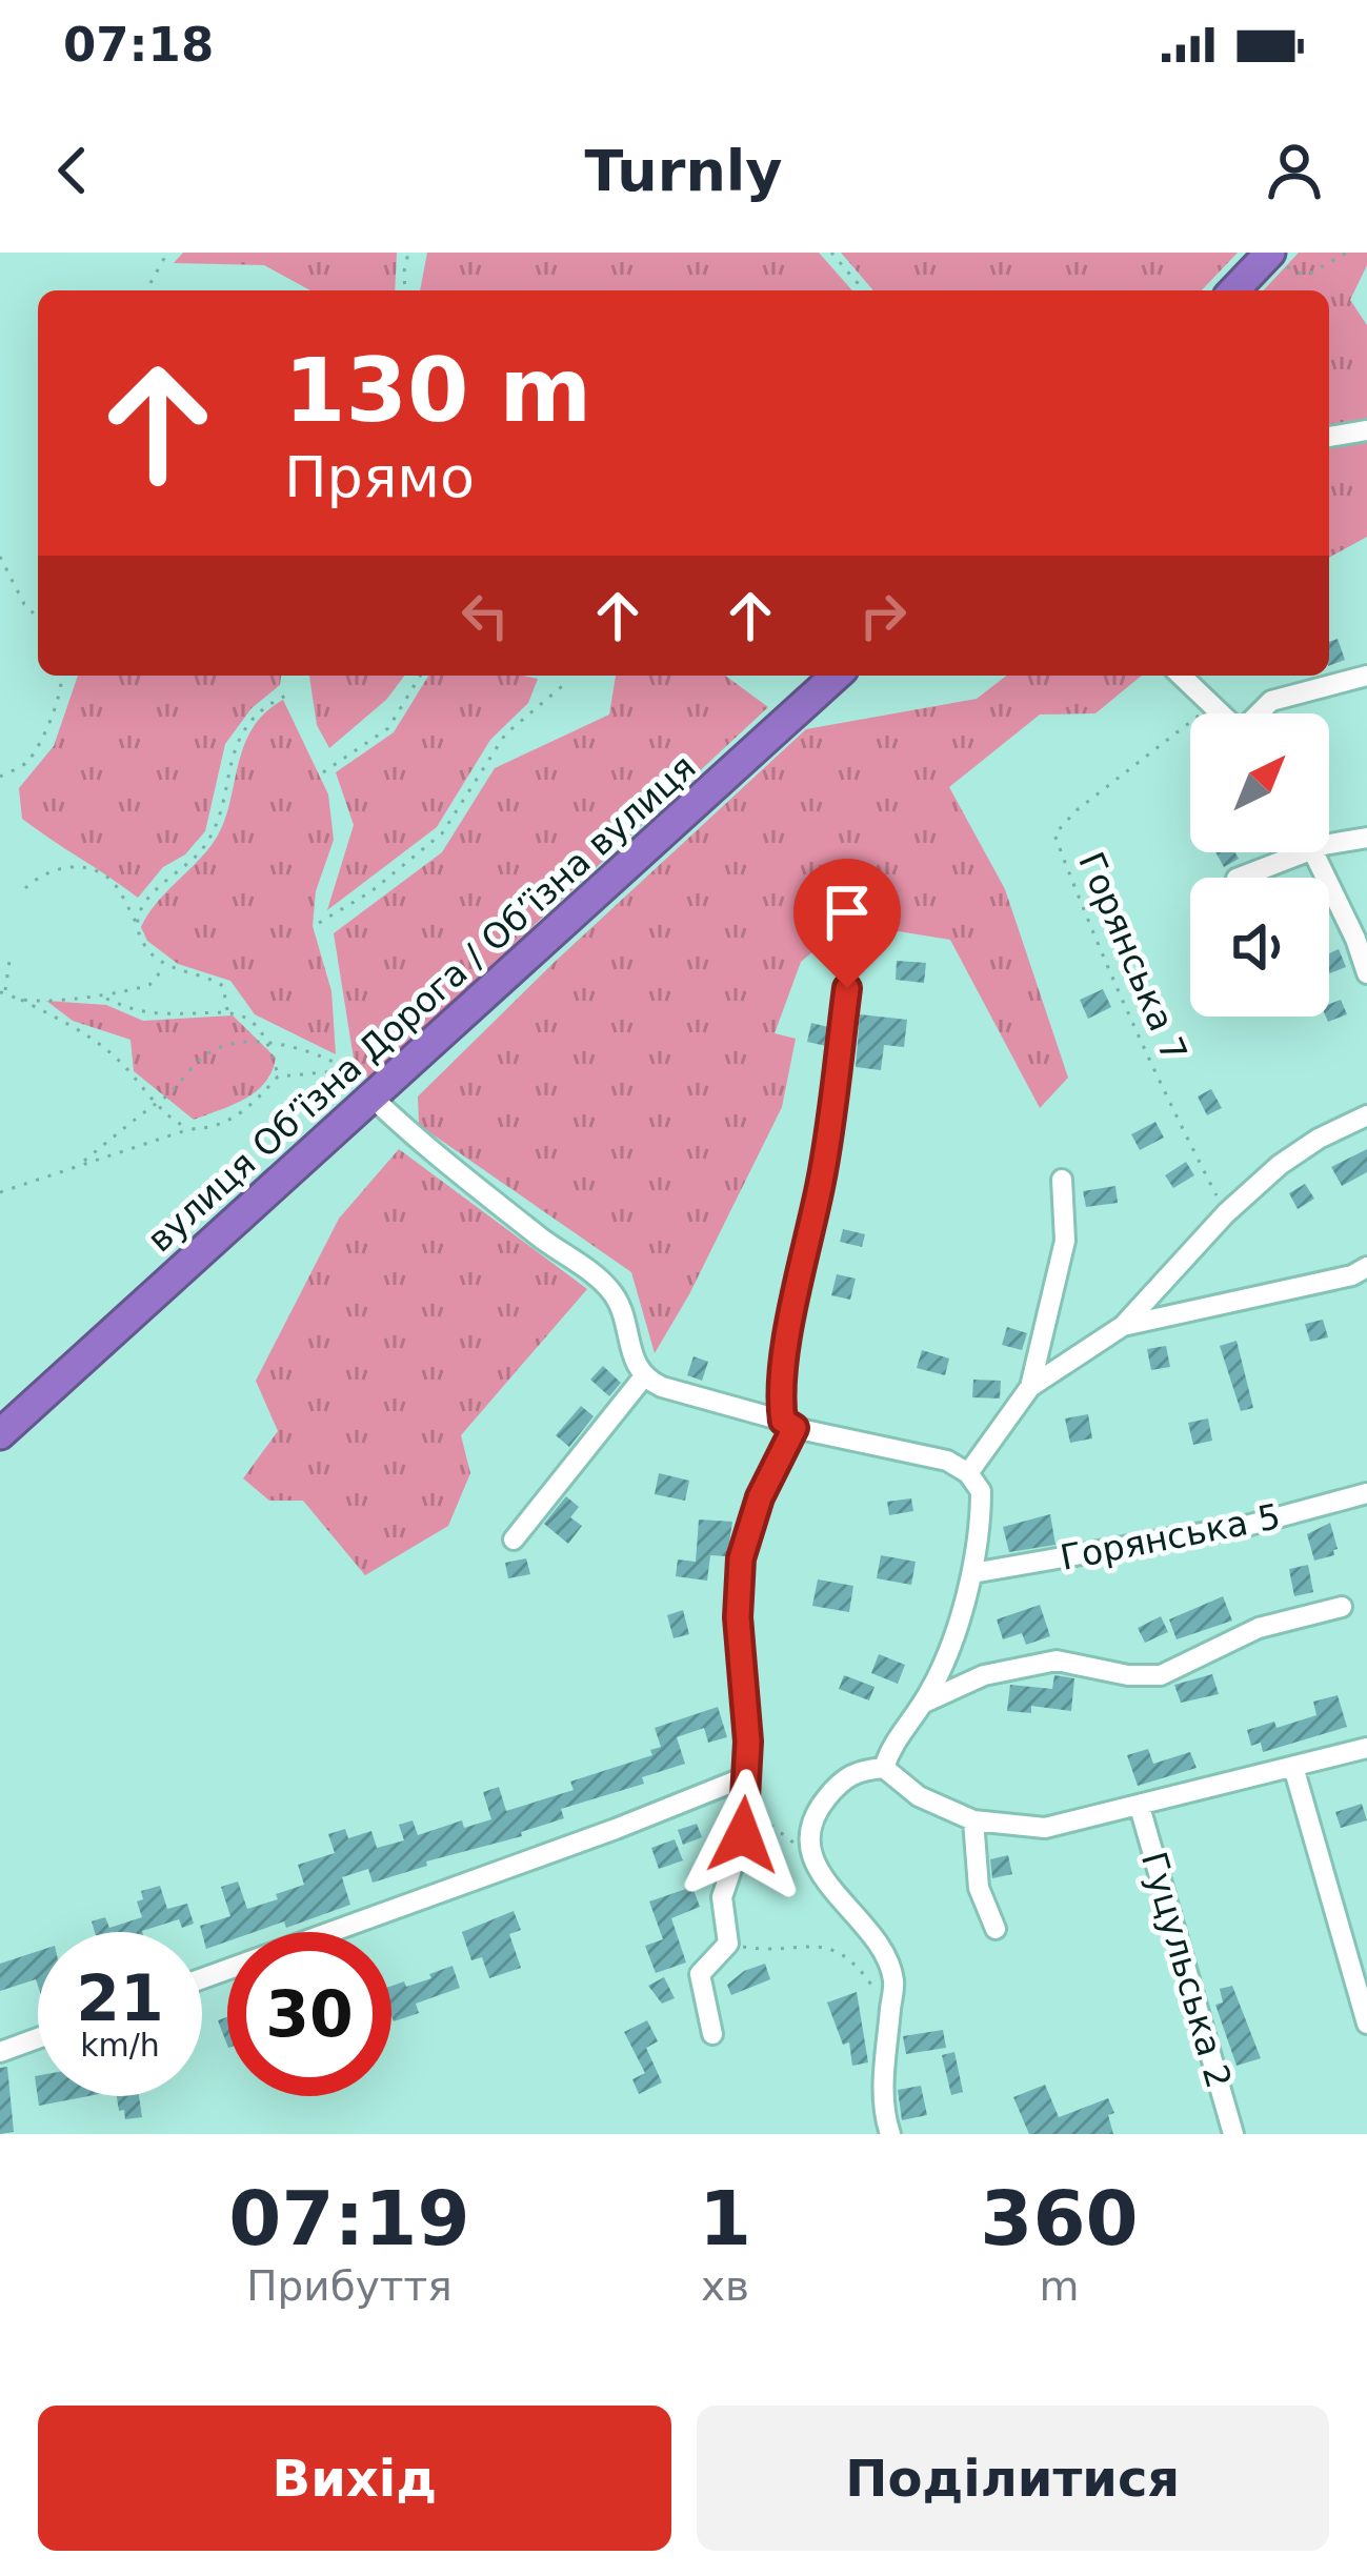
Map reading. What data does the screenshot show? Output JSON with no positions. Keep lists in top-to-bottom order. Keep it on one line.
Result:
{"streets":{"highway":["вулиця Обʼїзна Дорога / Обʼїзна вулиця"],"street":["Горянська 5","Гуцульська 2"],"path":["Горянська 7"]},"north":"top right","page":{"status":"07:18","header":"Turnly","turn":["130 m","Прямо"],"speed":"21 km/h","limit":"30","eta":["07:19","Прибуття","1","хв","360","m"],"buttons":["Вихід","Поділитися"]}}
